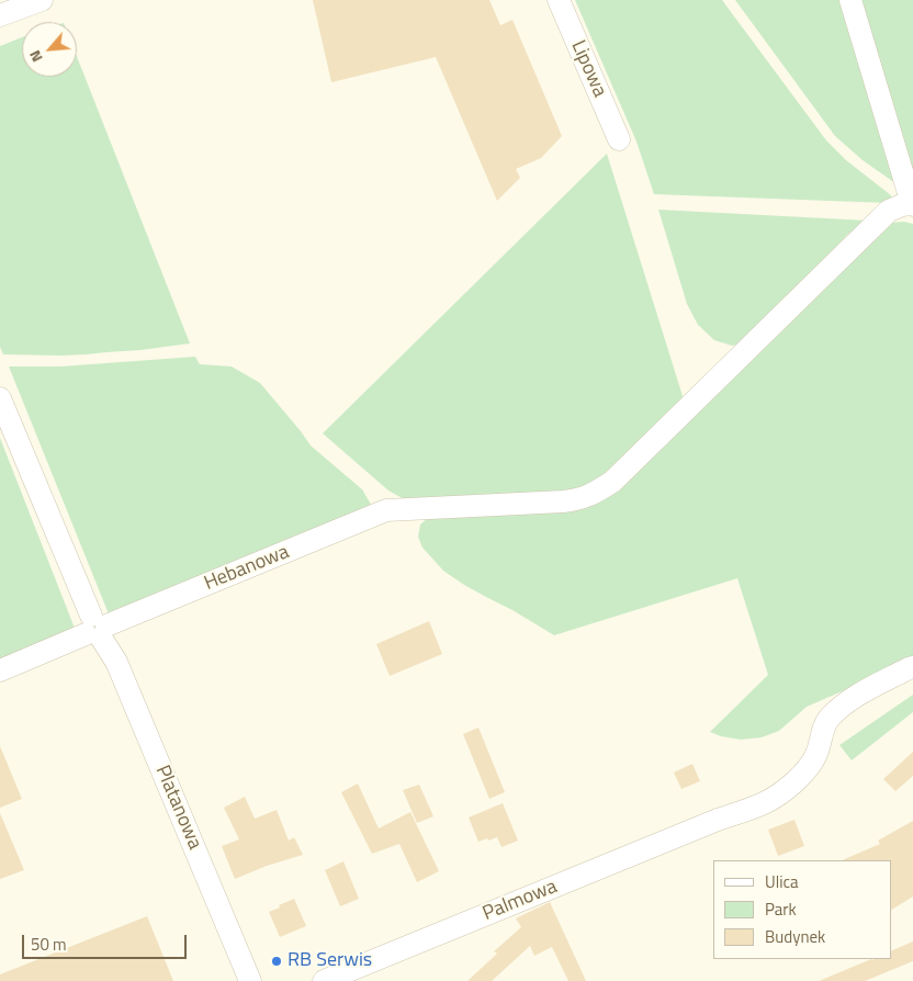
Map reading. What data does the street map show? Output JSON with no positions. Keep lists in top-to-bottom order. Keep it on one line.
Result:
{"streets":{"street":["Lipowa","Hebanowa","Platanowa","Palmowa"]},"crossings":[["Hebanowa","Platanowa"]],"places":["RB Serwis"],"legend":["Ulica","Park","Budynek"],"scale_bar":"50 m","north":"bottom left"}
